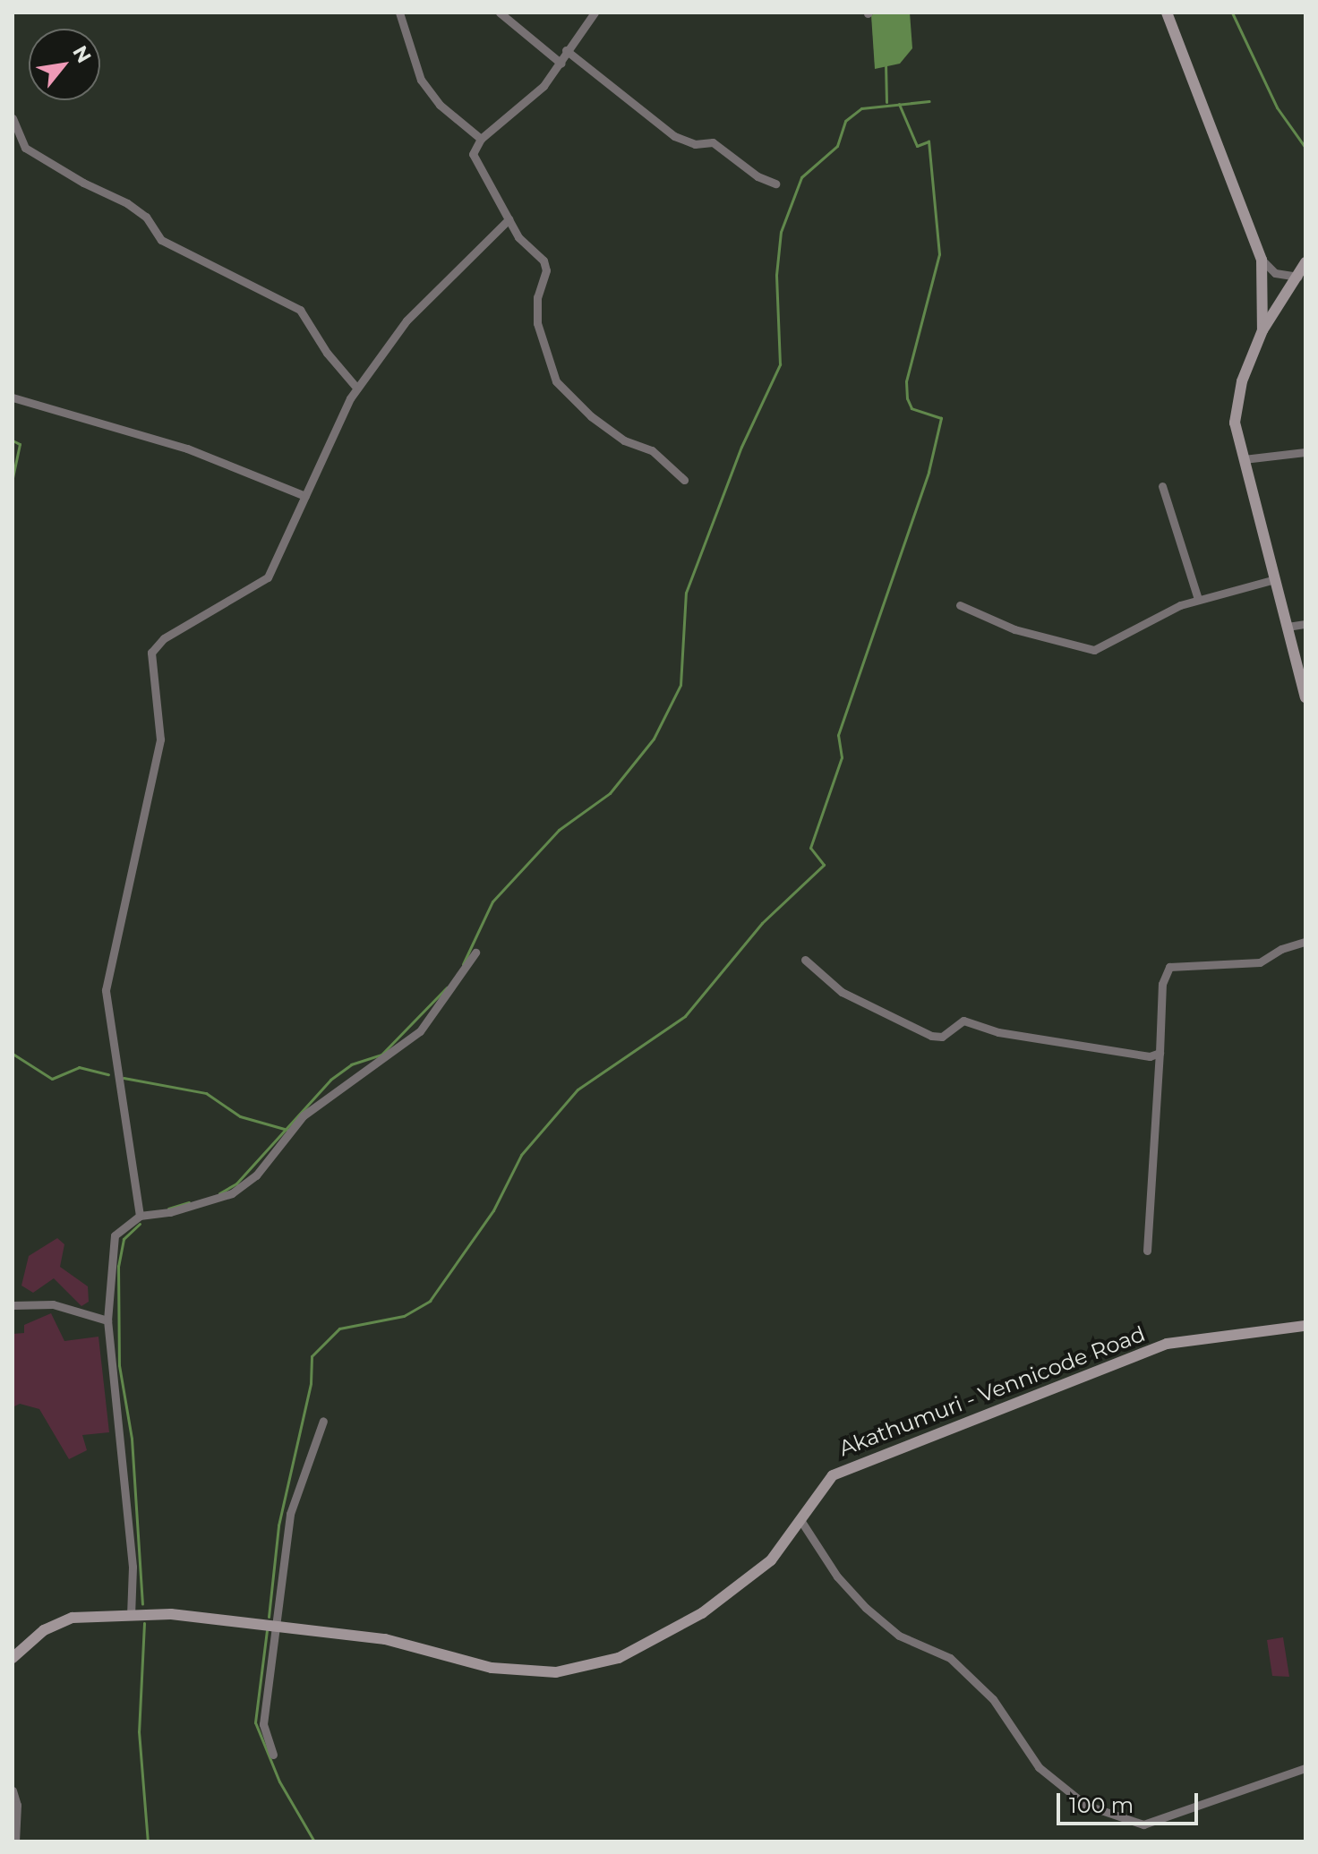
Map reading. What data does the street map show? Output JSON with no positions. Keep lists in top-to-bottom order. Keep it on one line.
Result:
{"streets":{"street":["Akathumuri - Vennicode Road"]},"scale_bar":"100 m","north":"top right"}
